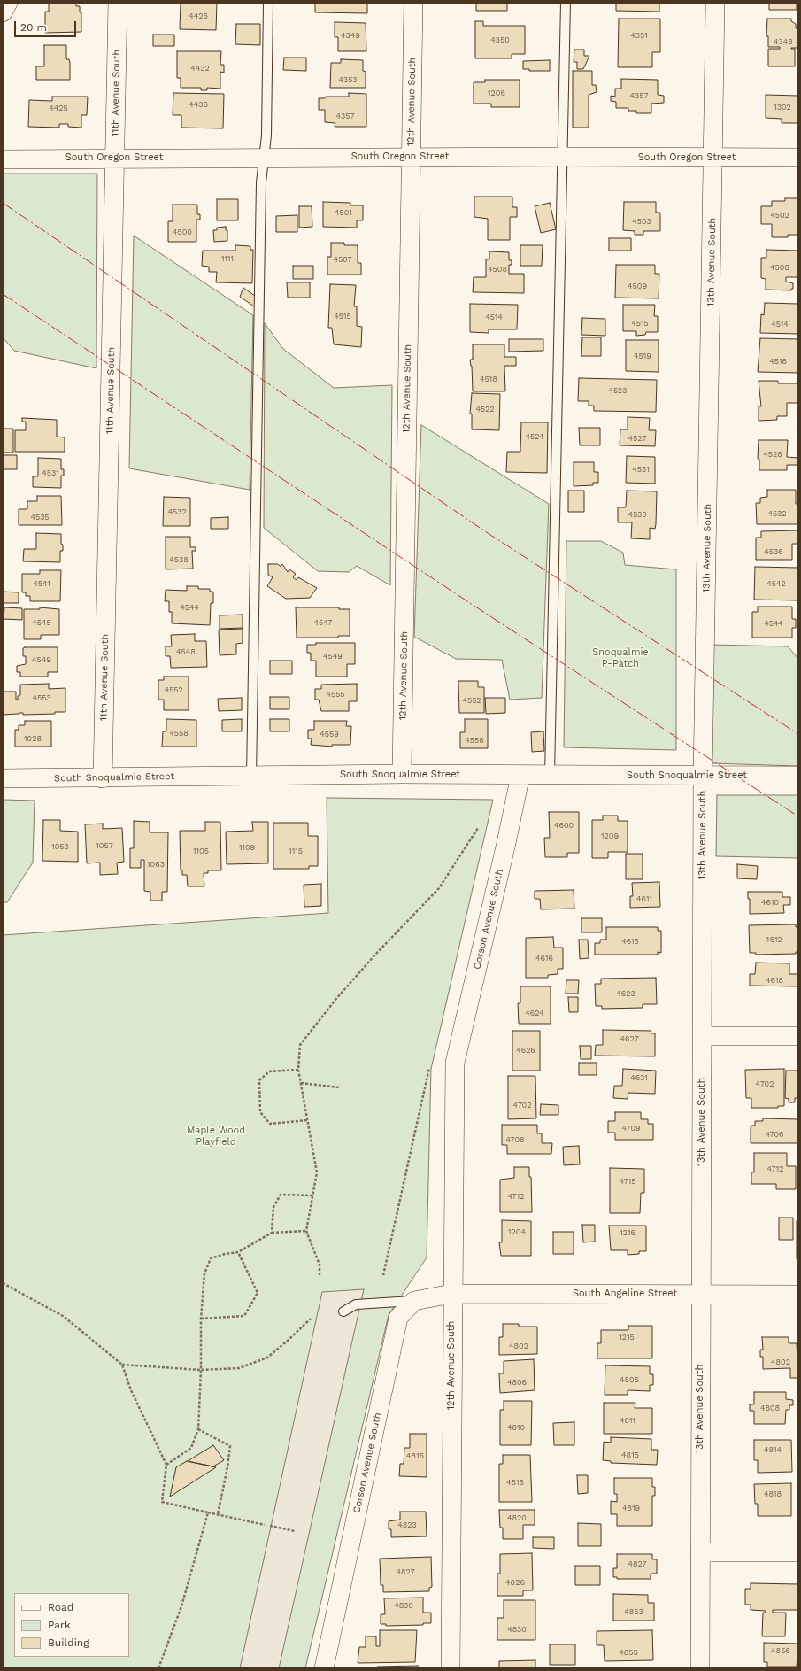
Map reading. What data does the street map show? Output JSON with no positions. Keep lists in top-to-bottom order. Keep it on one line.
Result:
{"streets":{"street":["11th Avenue South","12th Avenue South","South Oregon Street","13th Avenue South","South Snoqualmie Street","Corson Avenue South","South Angeline Street"]},"crossings":[["11th Avenue South","South Oregon Street"],["11th Avenue South","South Snoqualmie Street"],["12th Avenue South","South Oregon Street"],["12th Avenue South","South Snoqualmie Street"],["12th Avenue South","Corson Avenue South"],["12th Avenue South","South Angeline Street"],["South Oregon Street","13th Avenue South"],["13th Avenue South","South Snoqualmie Street"],["13th Avenue South","South Angeline Street"],["South Snoqualmie Street","Corson Avenue South"]],"parks":["Snoqualmie P-Patch","Maple Wood Playfield"],"house_numbers":["4426","4349","4351","4350","4348","4432","4353","1206","4357","4436","1302","4425","4357","4501","4502","4503","4500","1111","4507","4508","4508","4509","4515","4514","4515","4514","4519","4516","4518","4523","4522","4524","4527","4528","4531","4531","4532","4532","4533","4535","4536","4538","4541","4542","4544","4545","4547","4544","4548","4549","4549","4552","4555","4553","4552","4558","4559","1028","4556","4600","1209","1057","1053","1109","1105","1115","1063","4611","4610","4612","4615","4616","4618","4623","4624","4627","4626","4631","4702","4702","4709","4706","4708","4712","4715","4712","1204","1216","1215","4802","4802","4805","4806","4808","4811","4810","4814","4815","4815","4816","4818","4819","4820","4823","4827","4827","4826","4830","4853","4830","4856","4855"],"legend":["Road","Park","Building"],"scale_bar":"20 m"}
